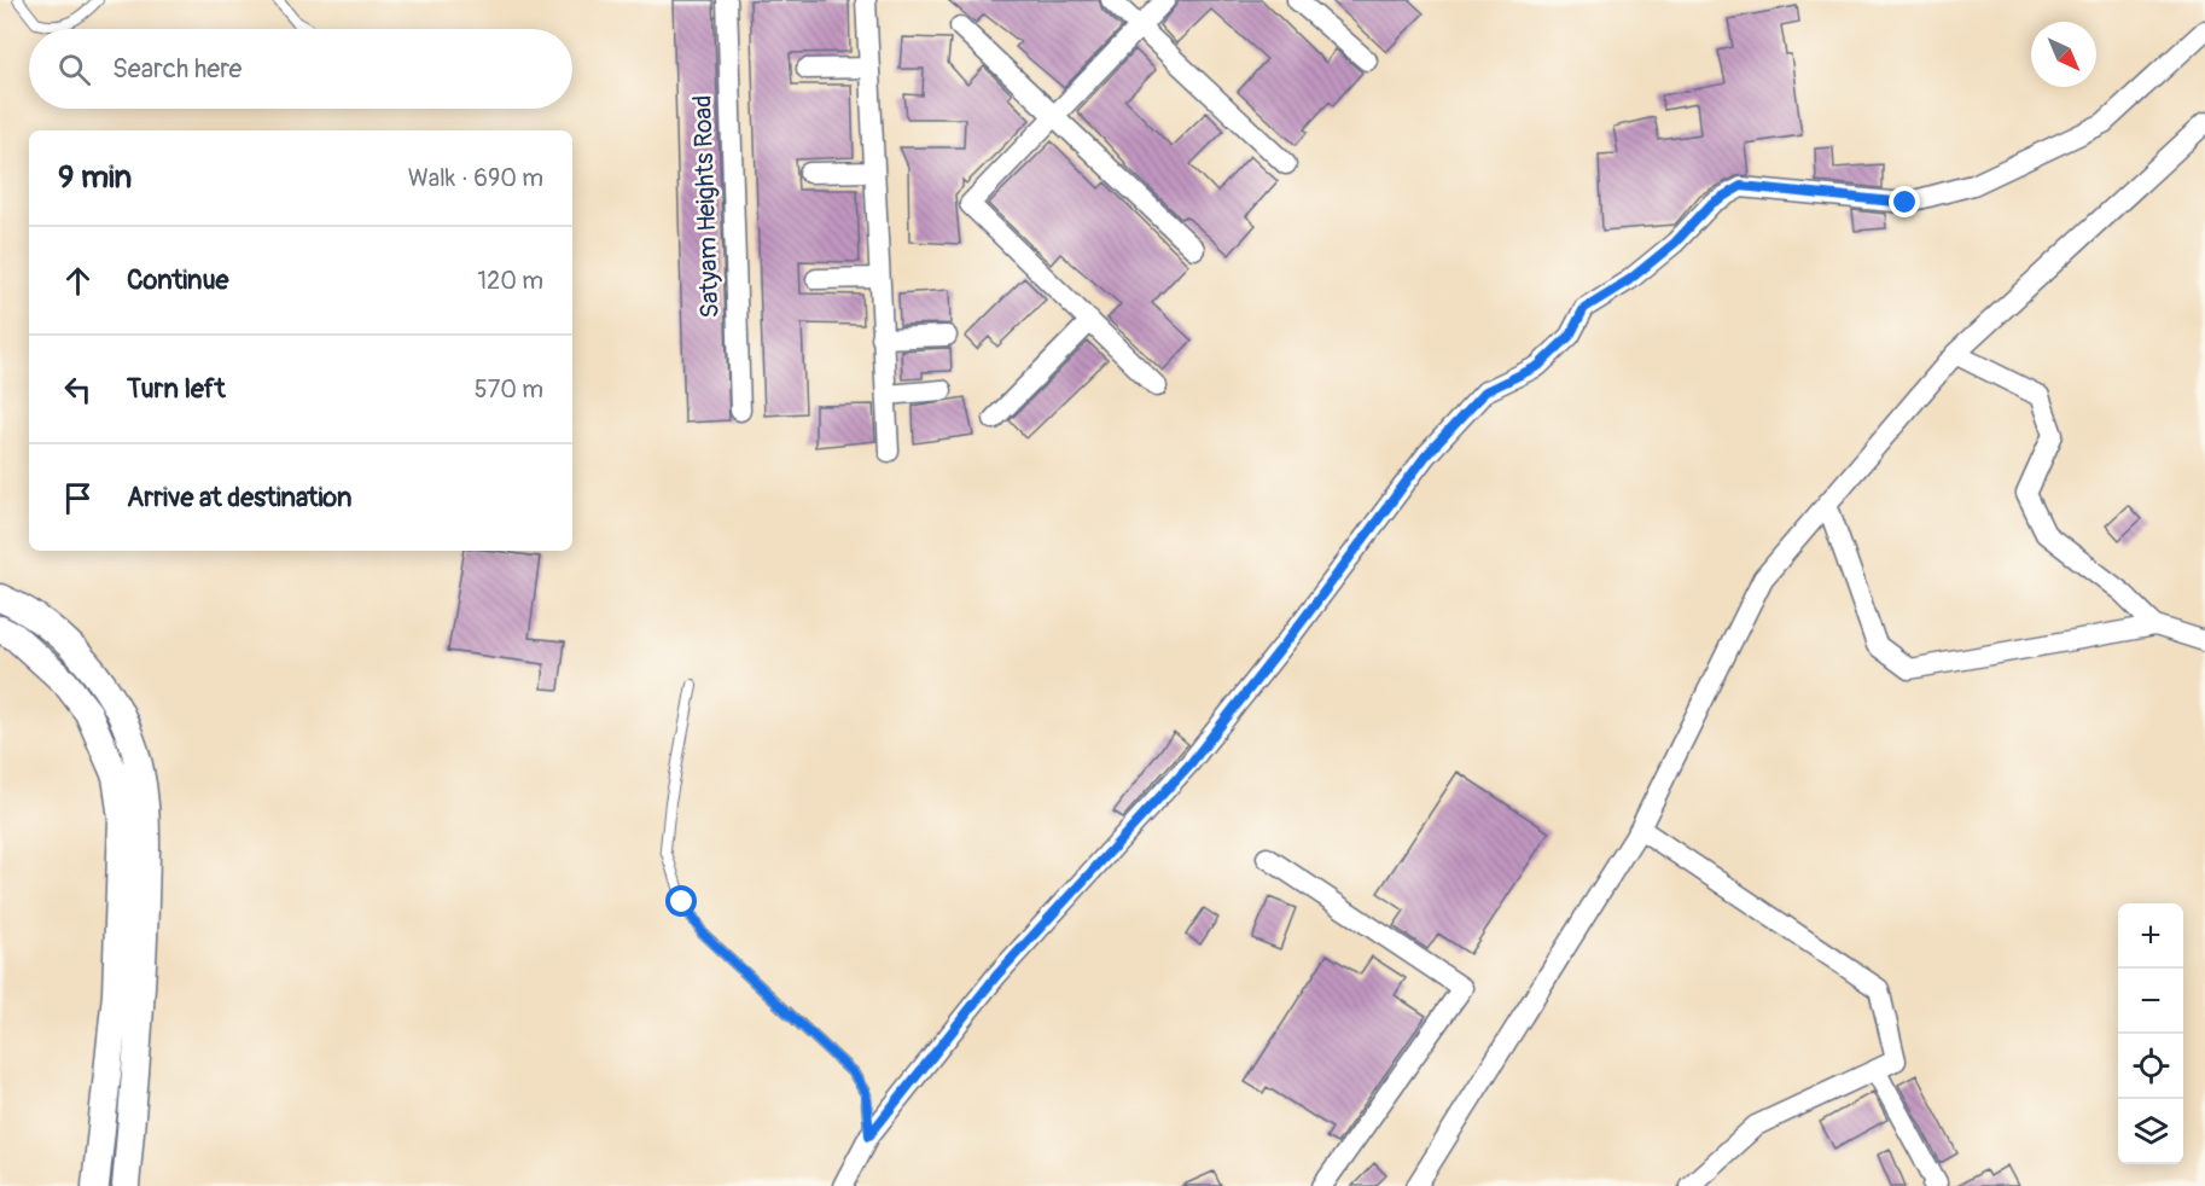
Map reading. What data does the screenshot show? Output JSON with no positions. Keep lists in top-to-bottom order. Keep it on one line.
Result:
{"streets":{"street":["Satyam Heights Road"]},"north":"bottom right","page":{"search":"Search here","heading":["9 min","Walk · 690 m"],"list":[["Continue","120 m"],["Turn left","570 m"],"Arrive at destination"],"map_buttons":["+","−"]}}
